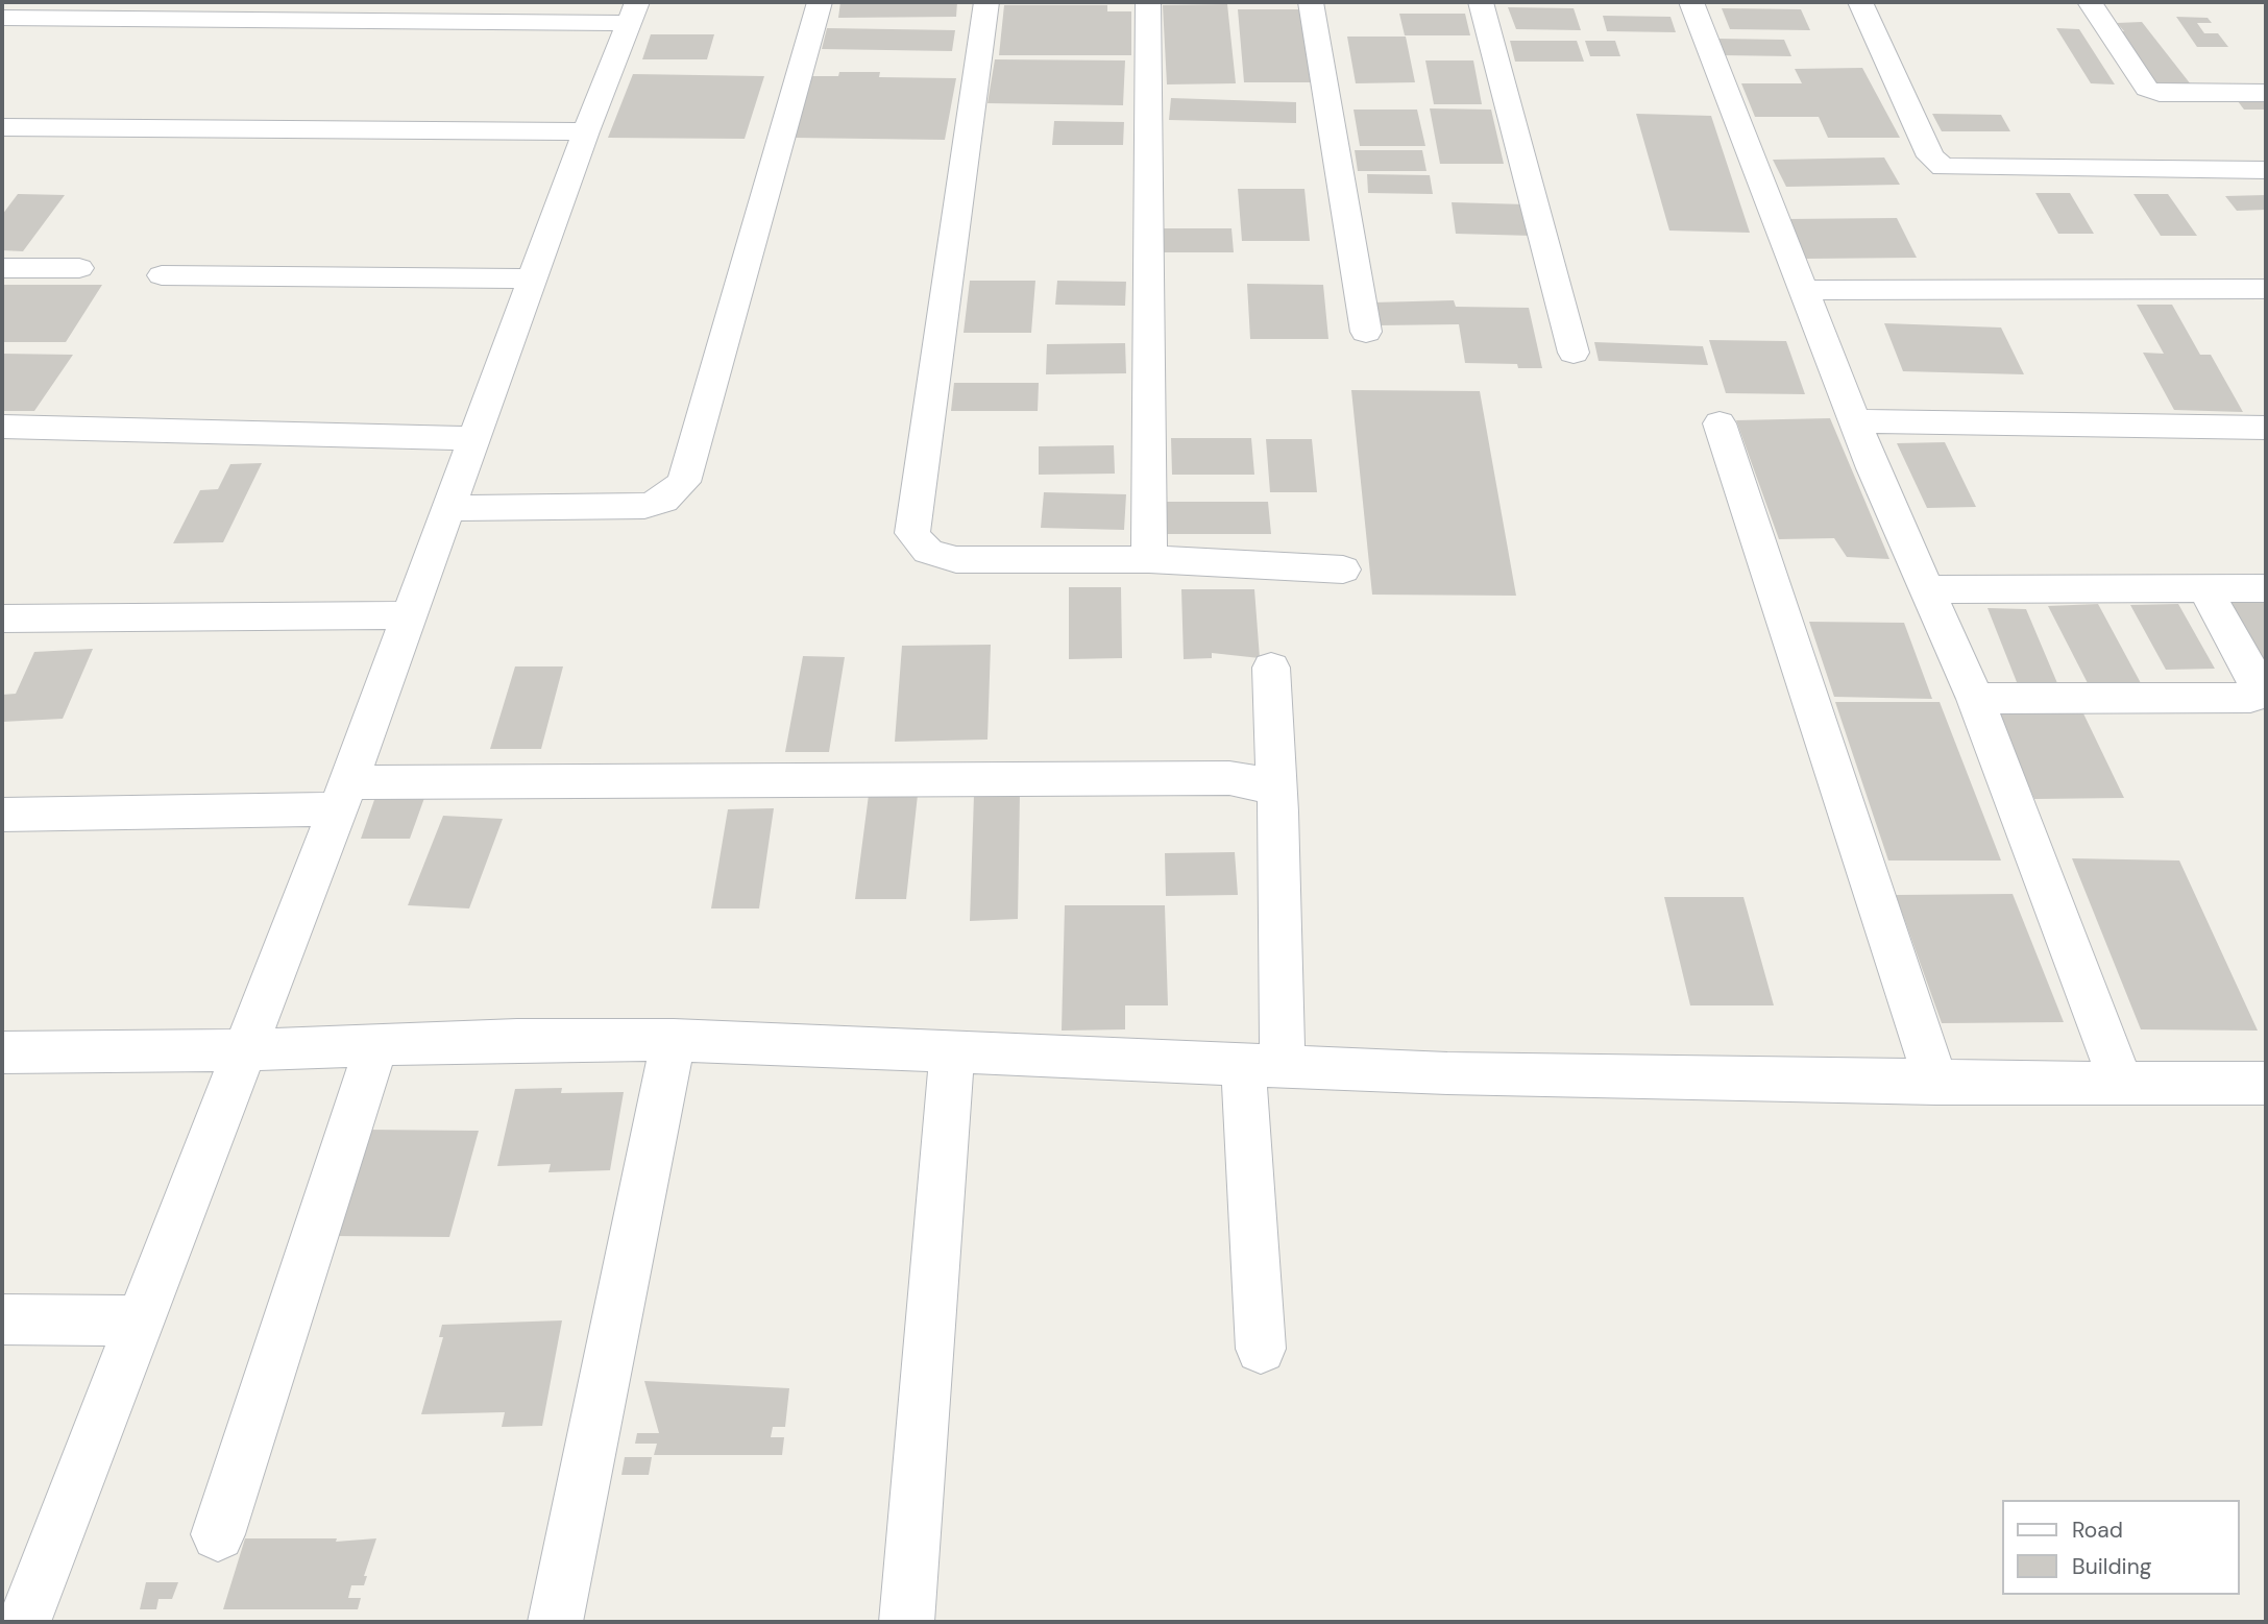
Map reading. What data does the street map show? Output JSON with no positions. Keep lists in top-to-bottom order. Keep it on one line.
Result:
{"legend":["Road","Building"]}
